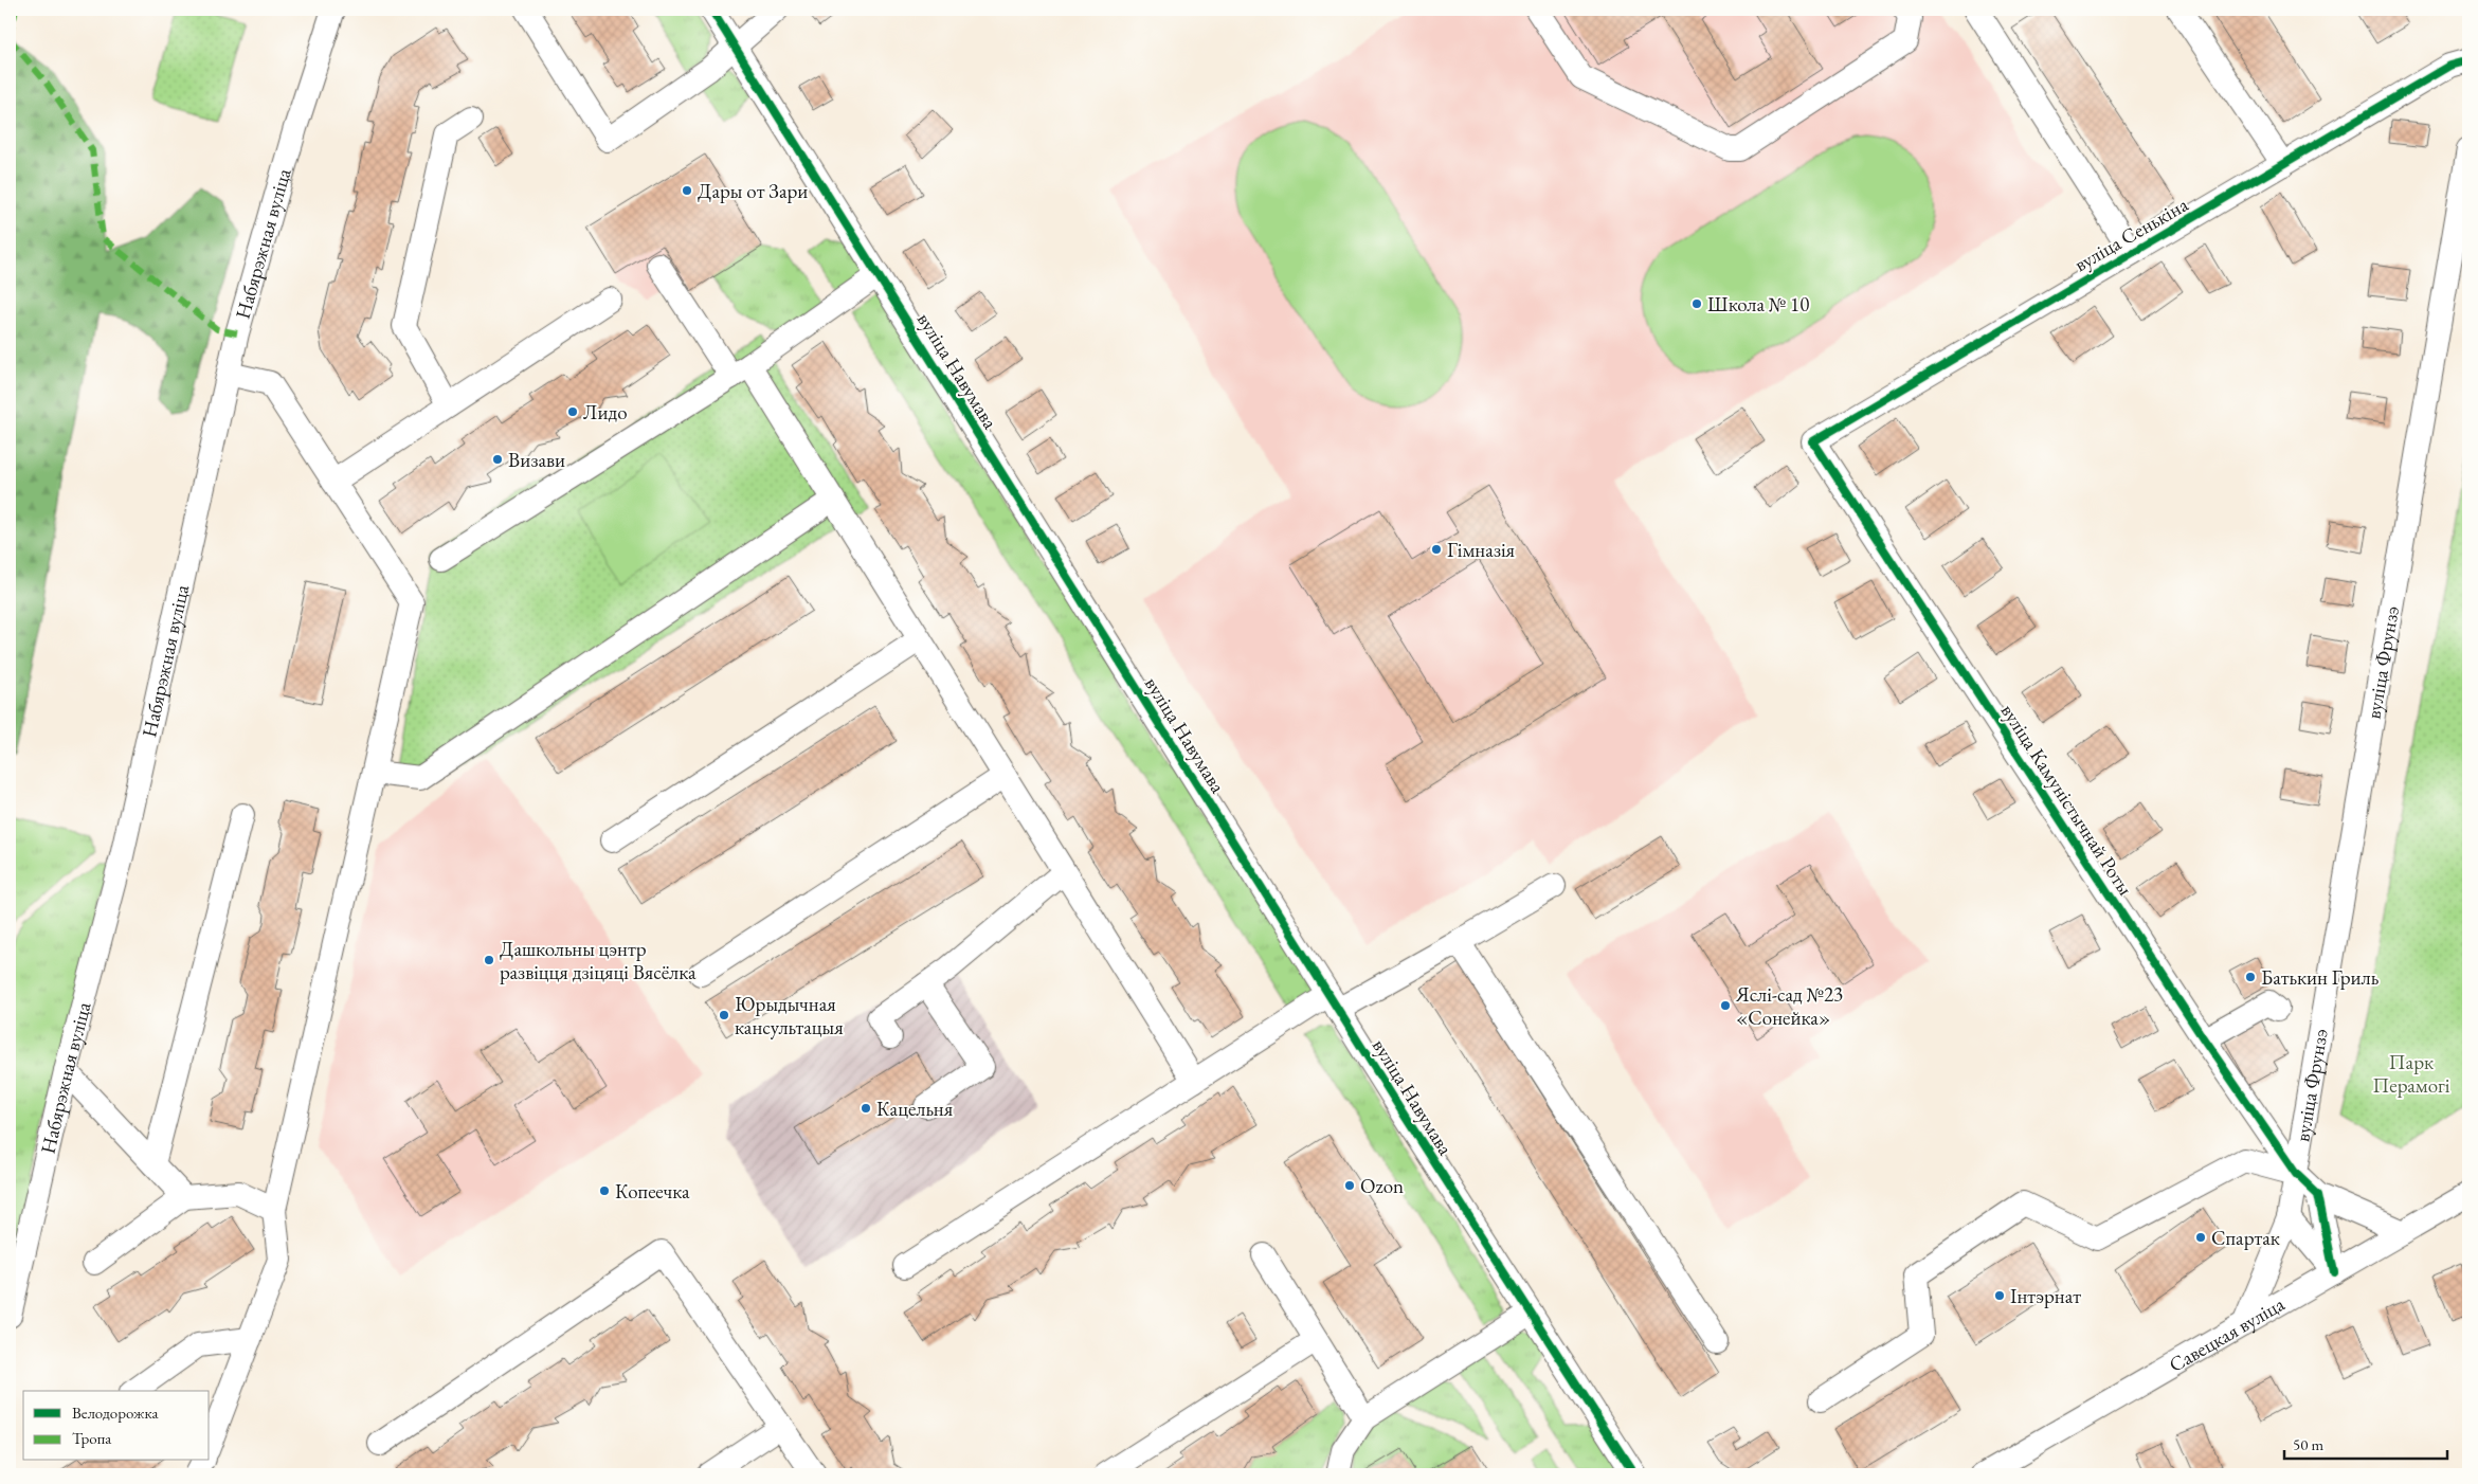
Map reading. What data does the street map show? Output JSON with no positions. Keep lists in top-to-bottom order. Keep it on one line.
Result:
{"streets":{"street":["вуліца Сенькіна","Набярэжная вуліца","вуліца Навумава","вуліца Фрунзэ","вуліца Камуністычнай Роты","Савецкая вуліца"]},"crossings":[["вуліца Сенькіна","вуліца Камуністычнай Роты"],["вуліца Фрунзэ","вуліца Камуністычнай Роты"],["вуліца Фрунзэ","Савецкая вуліца"]],"parks":["Парк Перамогі"],"places":["Дары от Зари","Школа № 10","Лидо","Визави","Гімназія","Дашкольны цэнтр развіцця дзіцяці Вясёлка","Батькин Гриль","Яслі-сад №23 «Сонейка»","Юрыдычная кансультацыя","Кацельня","Ozon","Копеечка","Спартак","Інтэрнат"],"legend":["Велодорожка","Тропа"],"scale_bar":"50 m"}
